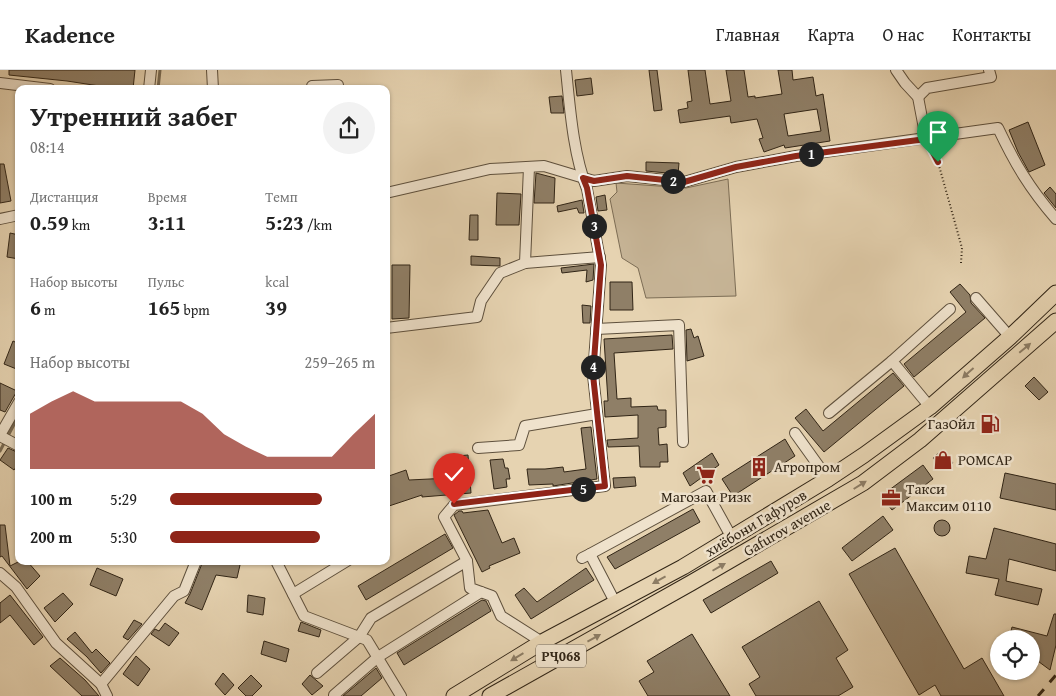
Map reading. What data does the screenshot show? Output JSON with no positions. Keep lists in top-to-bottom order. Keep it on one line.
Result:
{"streets":{"highway":["хиёбони Гафуров","Gafurov avenue","РҶ068"]},"one_way":["хиёбони Гафуров","Gafurov avenue"],"places":{"fuel station":["ГазОйл"],"shop":["РОМСАР"],"building":["Агропром"],"supermarket":["Магозаи Ризк"],"office":["Такси Максим 0110"]},"page":{"header":"Kadence","nav":["Главная","Карта","О нас","Контакты"],"heading":["Утренний забег","08:14"],"pins":["1","2","3","4","5"],"stats":[["Дистанция","0.59 km"],["Время","3:11"],["Темп","5:23 /km"],["Набор высоты","6 m"],["Пульс","165 bpm"],["kcal","39"]],"chart":["Набор высоты","259–265 m"],"list":[{"name":"100 m","note":"5:29"},{"name":"200 m","note":"5:30"}]}}
